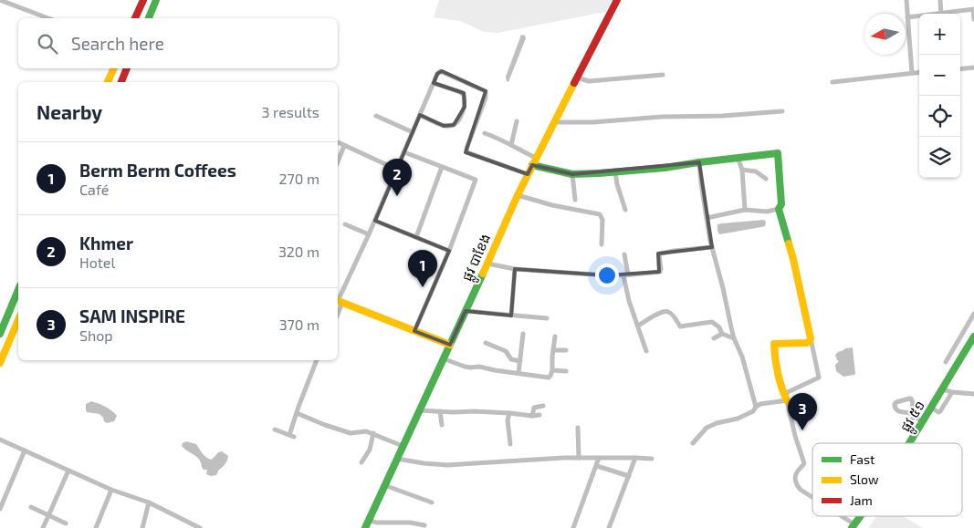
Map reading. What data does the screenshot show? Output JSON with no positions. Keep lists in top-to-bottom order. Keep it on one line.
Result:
{"streets":{"main road":["ផ្លូវ បាខែង","ផ្លូវ ៥១"]},"legend":["Fast","Slow","Jam"],"north":"left","page":{"map_buttons":["+","−"],"search":"Search here","heading":["Nearby","3 results"],"list":[{"mark":"1","name":"Berm Berm Coffees","note":"Café","value":"270 m"},{"mark":"2","name":"Khmer","note":"Hotel","value":"320 m"},{"mark":"3","name":"SAM INSPIRE","note":"Shop","value":"370 m"}],"pins":["2","1","3"]}}
